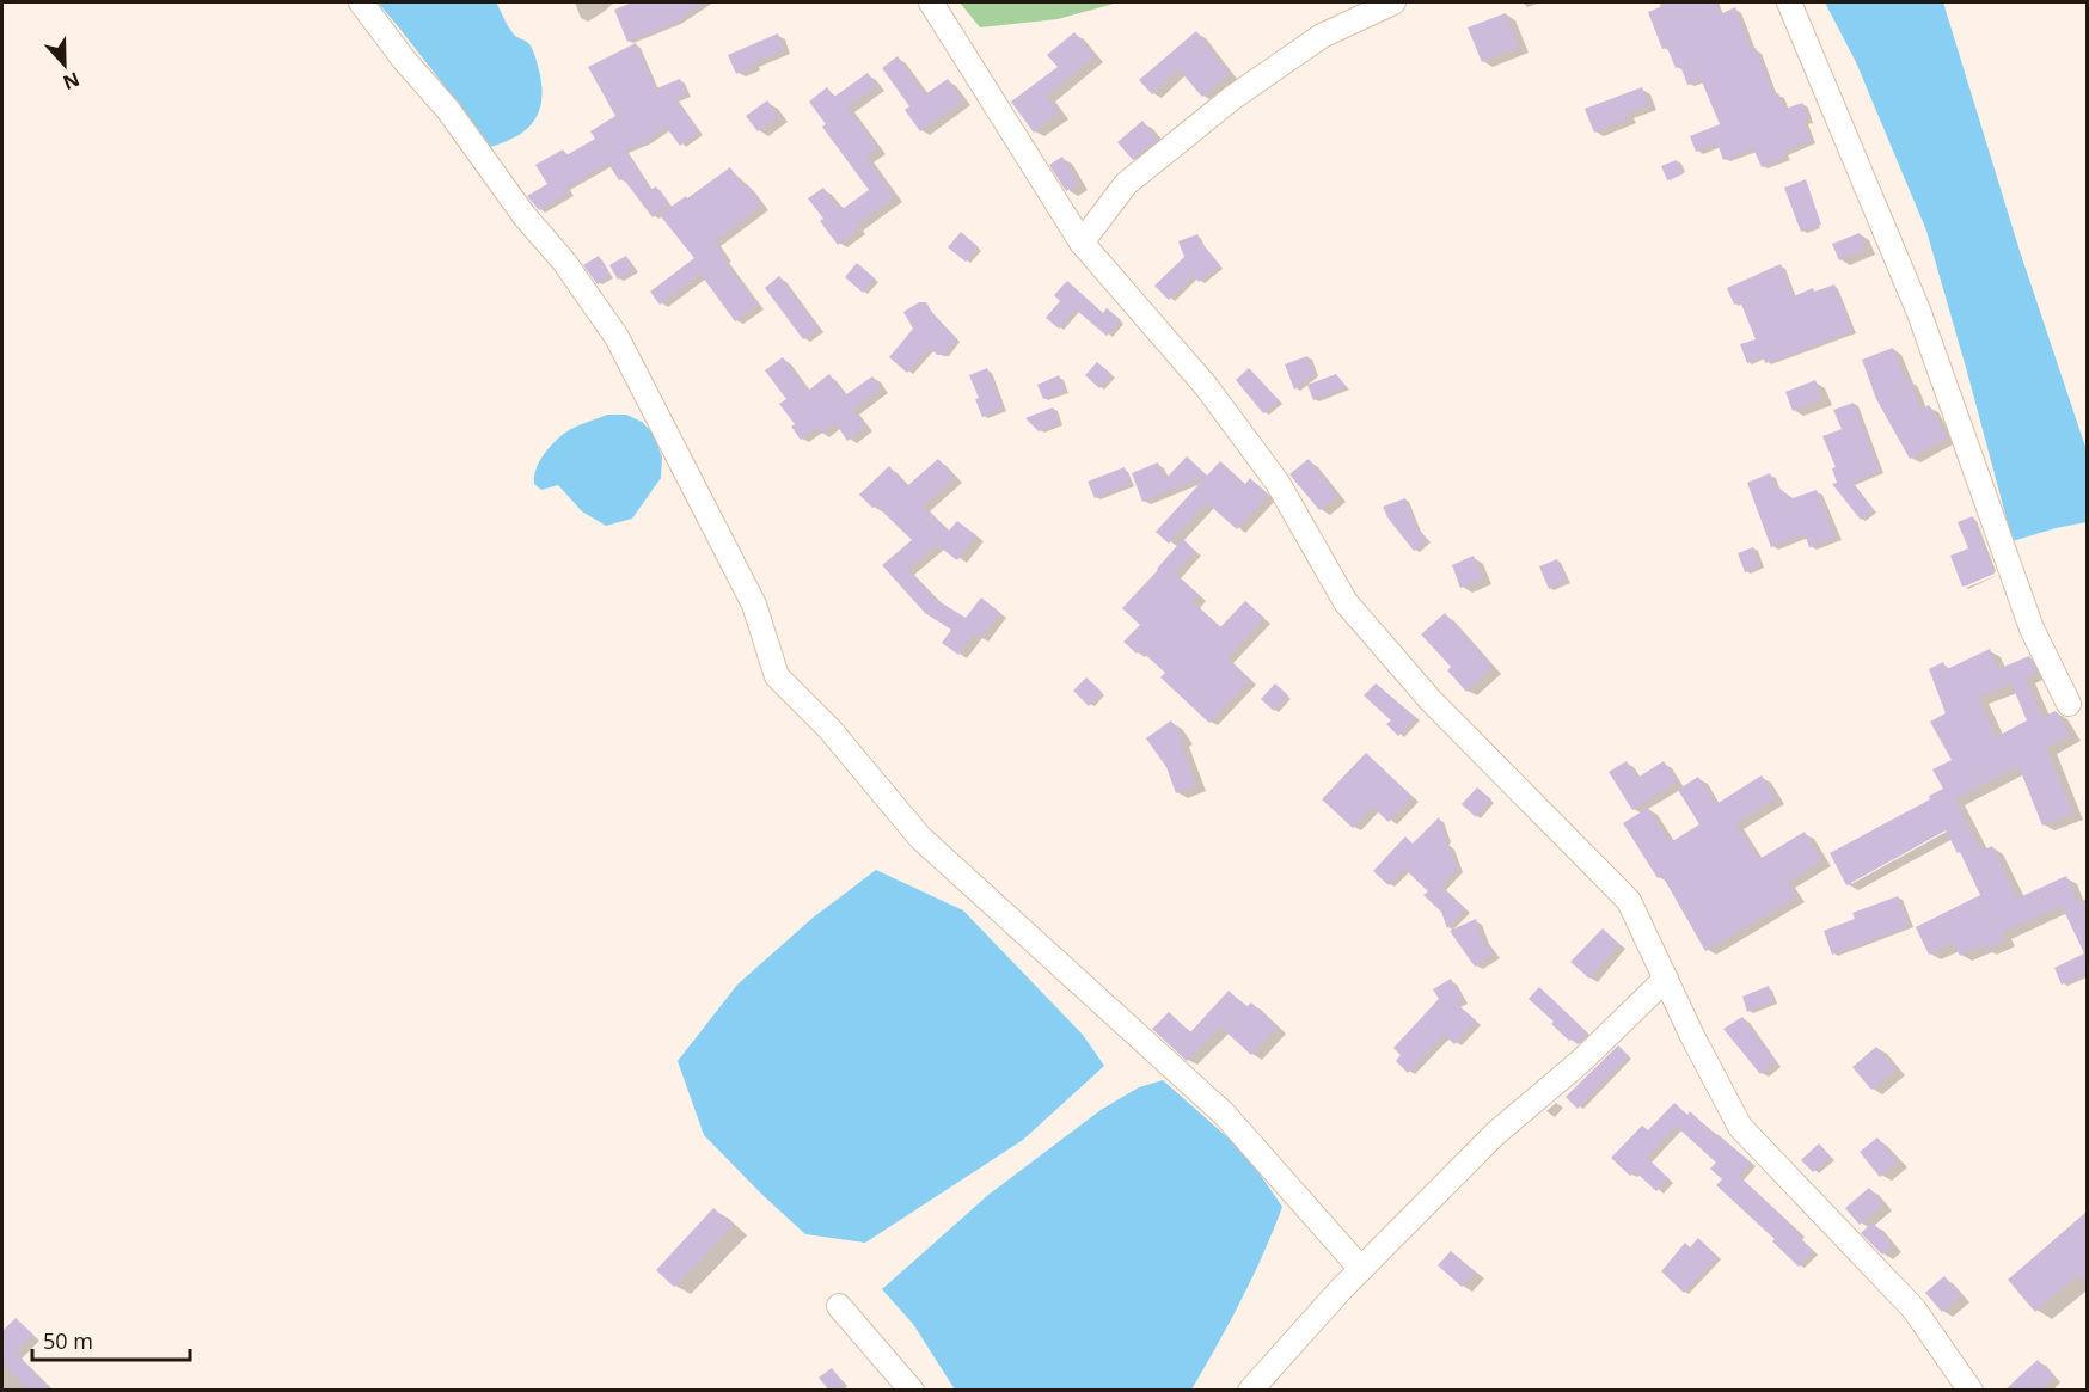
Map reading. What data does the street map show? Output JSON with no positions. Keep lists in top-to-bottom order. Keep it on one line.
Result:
{"scale_bar":"50 m","north":"bottom"}
